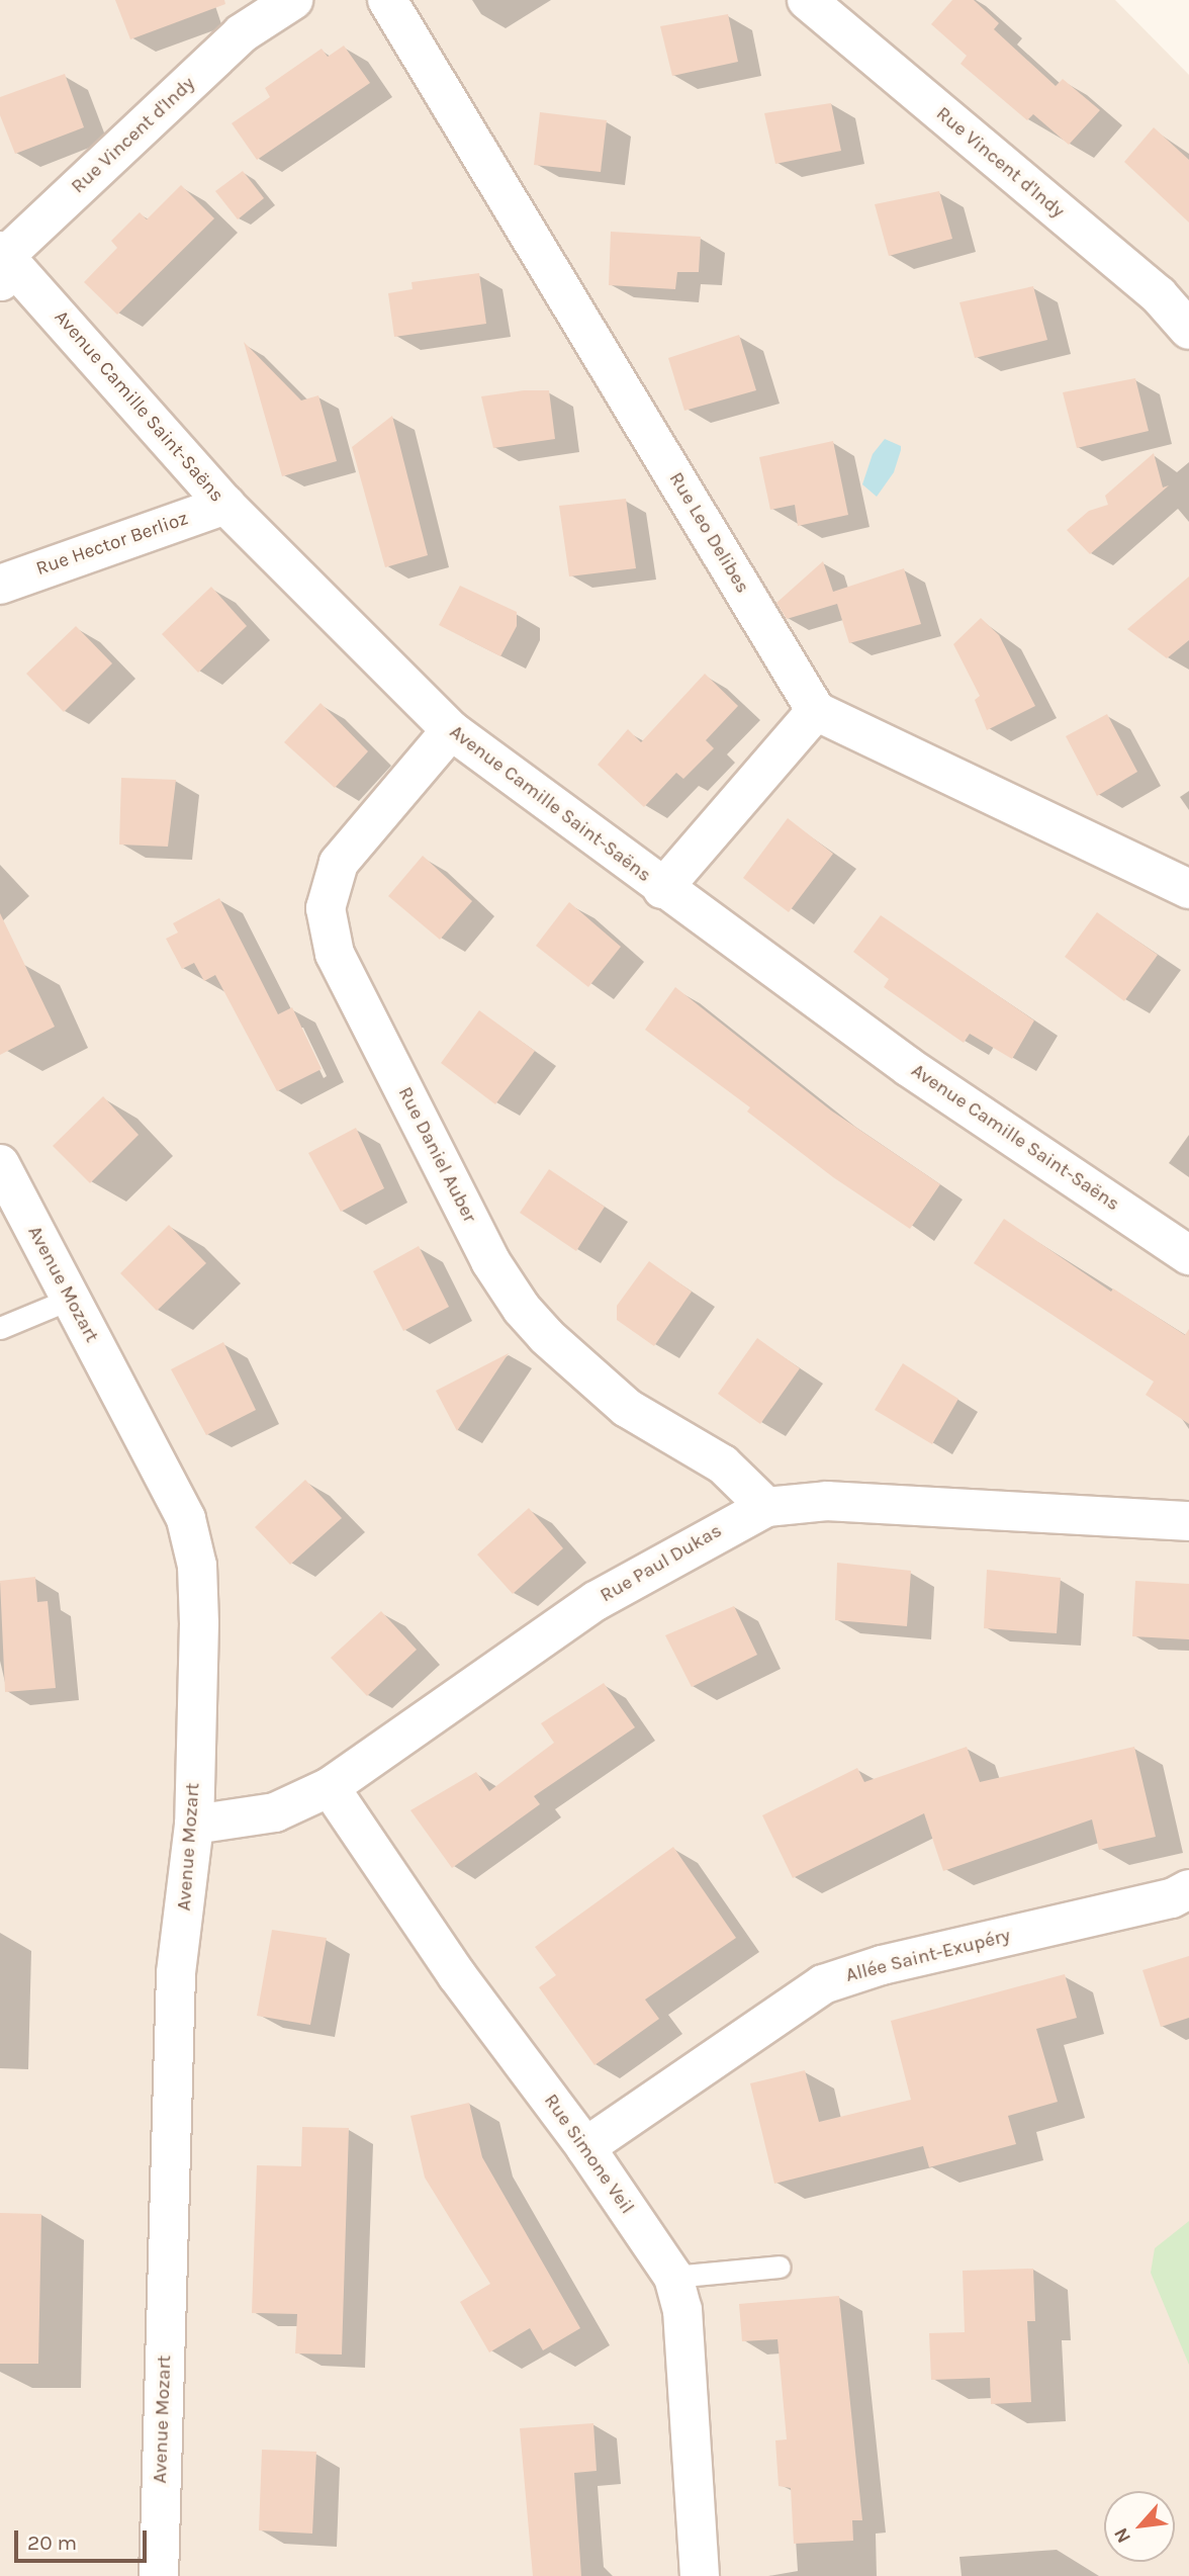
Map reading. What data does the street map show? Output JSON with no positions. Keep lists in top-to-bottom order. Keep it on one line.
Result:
{"streets":{"street":["Rue Vincent d'Indy","Avenue Camille Saint-Saëns","Rue Leo Delibes","Rue Hector Berlioz","Rue Daniel Auber","Avenue Mozart","Rue Paul Dukas","Allée Saint-Exupéry","Rue Simone Veil"]},"crossings":[["Rue Vincent d'Indy","Avenue Camille Saint-Saëns"],["Avenue Camille Saint-Saëns","Rue Hector Berlioz"],["Avenue Camille Saint-Saëns","Rue Daniel Auber"],["Rue Daniel Auber","Rue Paul Dukas"],["Avenue Mozart","Rue Paul Dukas"],["Rue Paul Dukas","Rue Simone Veil"],["Allée Saint-Exupéry","Rue Simone Veil"]],"scale_bar":"20 m","north":"bottom left"}
